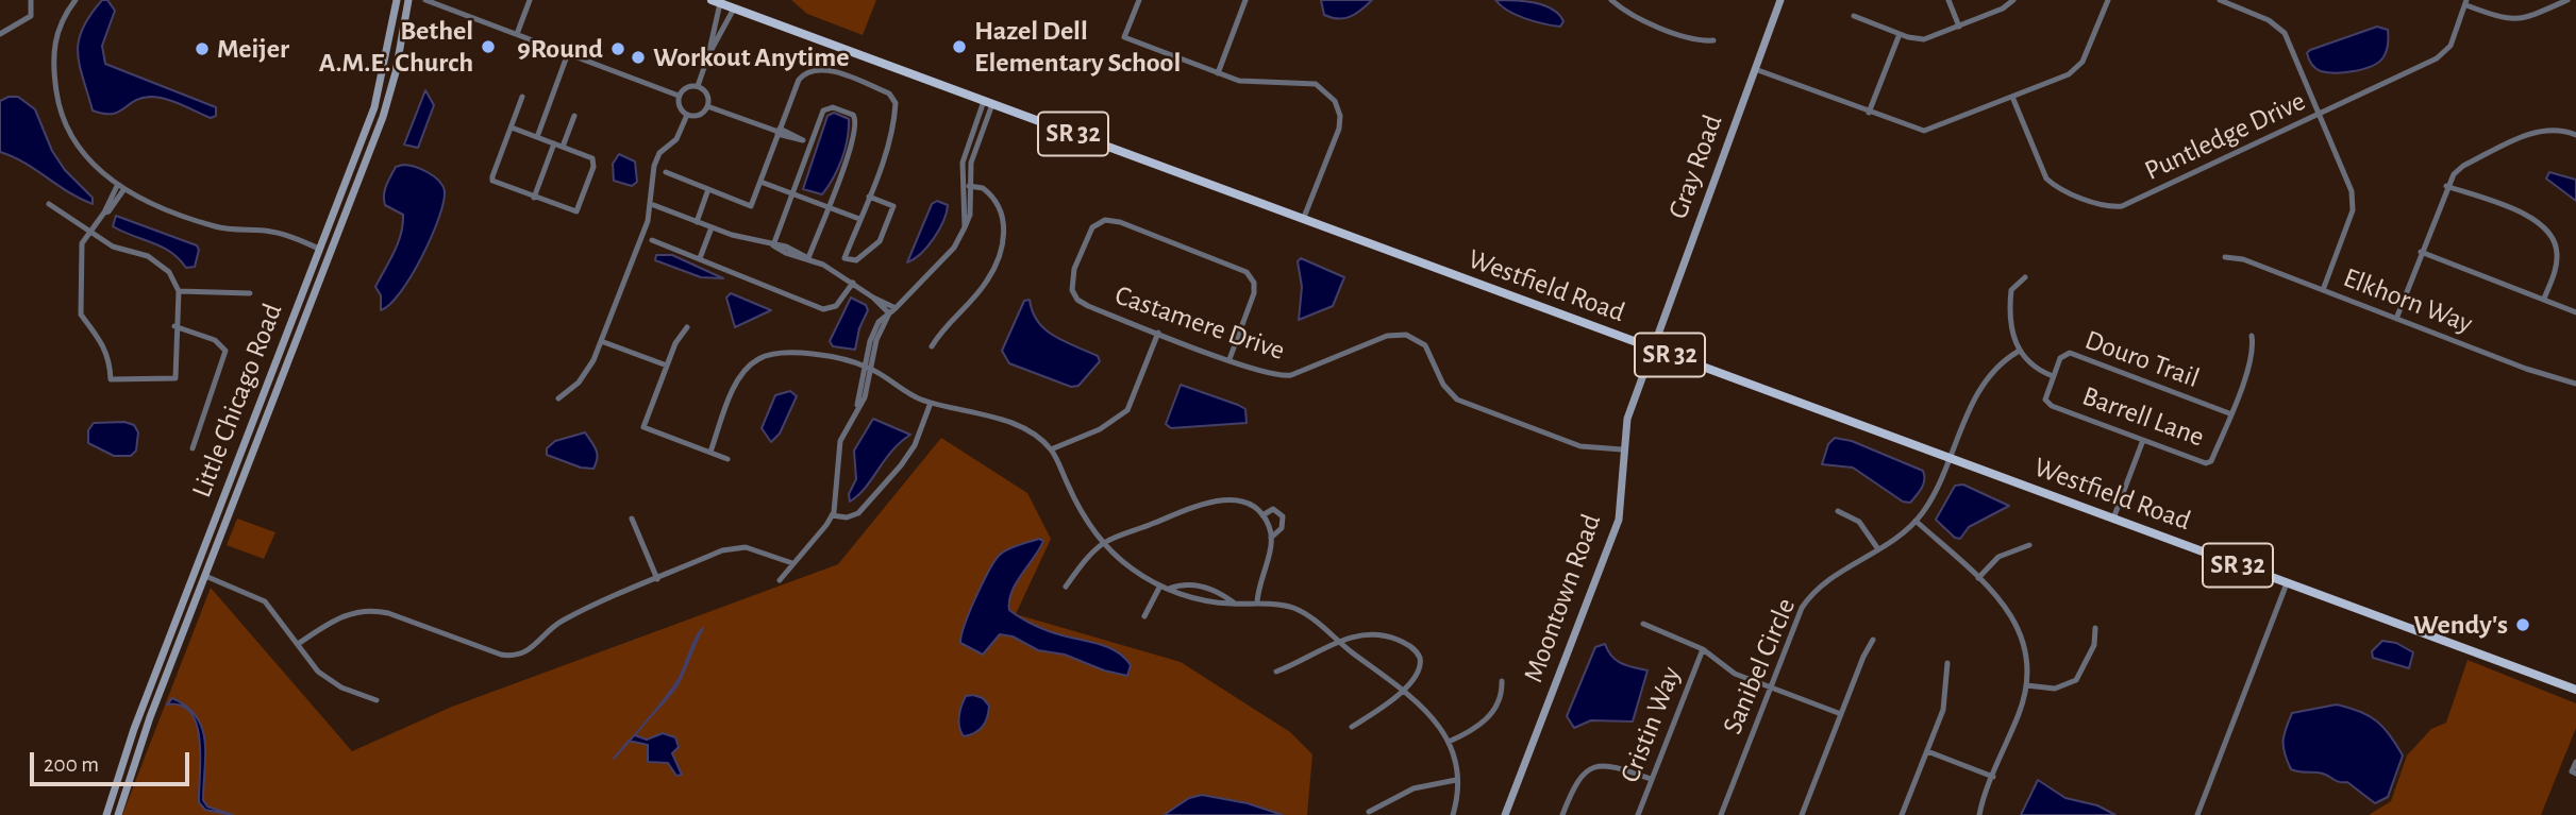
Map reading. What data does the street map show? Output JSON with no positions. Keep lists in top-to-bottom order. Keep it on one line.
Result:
{"streets":{"main road":["SR 32","Gray Road","Westfield Road","Little Chicago Road","Moontown Road"],"street":["Puntledge Drive","Elkhorn Way","Castamere Drive","Douro Trail","Barrell Lane","Sanibel Circle","Cristin Way"]},"crossings":[["Gray Road","Westfield Road"],["Gray Road","Moontown Road"],["Westfield Road","Moontown Road"],["Westfield Road","Sanibel Circle"],["Castamere Drive","Moontown Road"],["Douro Trail","Barrell Lane"]],"places":["Bethel A.M.E. Church","Hazel Dell Elementary School","Meijer","9Round","Workout Anytime","Wendy's"],"scale_bar":"200 m"}
